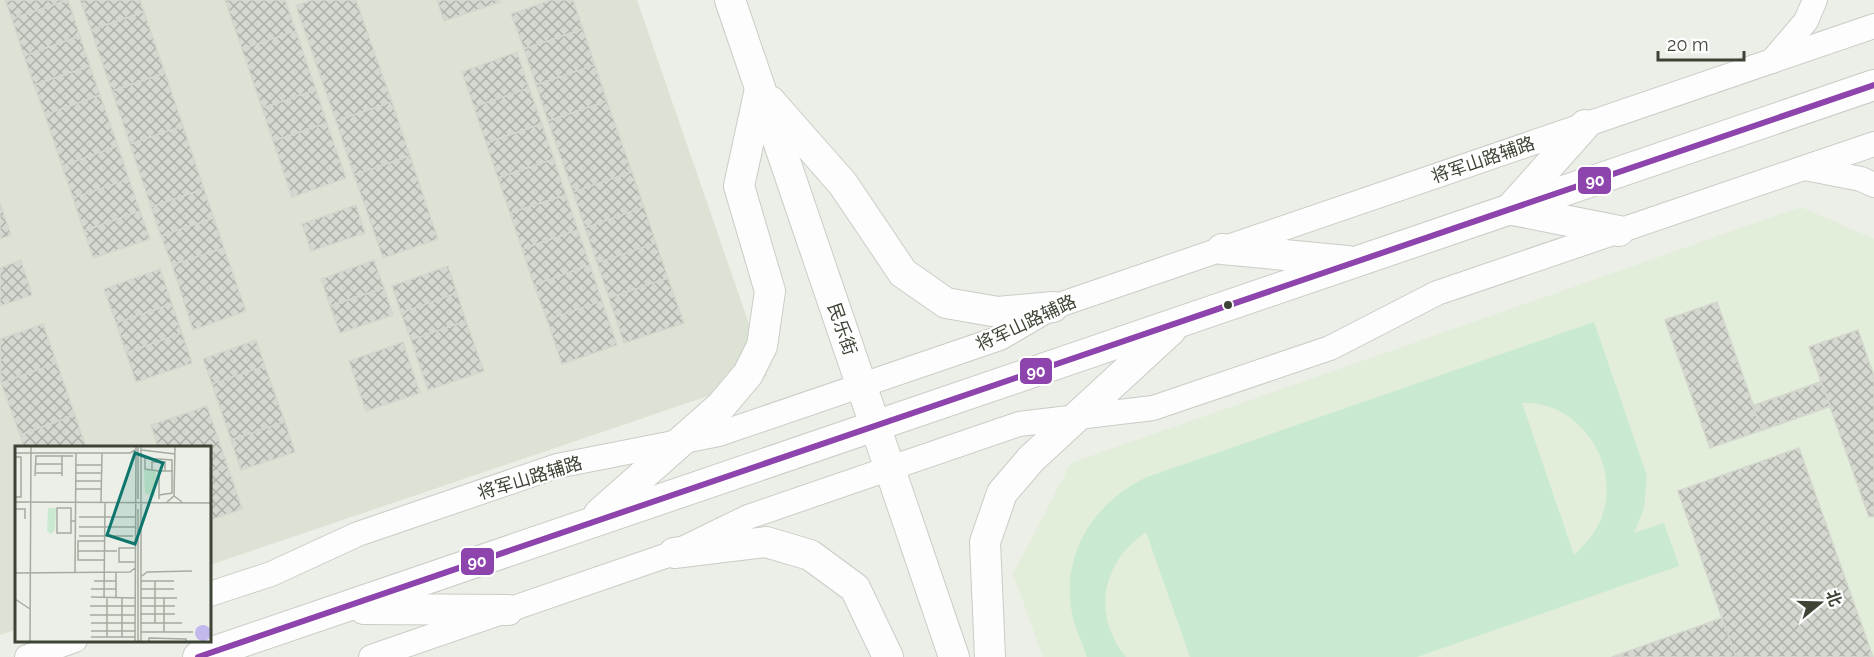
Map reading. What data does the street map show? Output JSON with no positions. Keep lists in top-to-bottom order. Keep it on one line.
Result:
{"streets":{"street":["将军山路辅路","民乐街"]},"crossings":[["将军山路辅路","民乐街"]],"lines":["transit line 90"],"scale_bar":"20 m","north":"right"}
